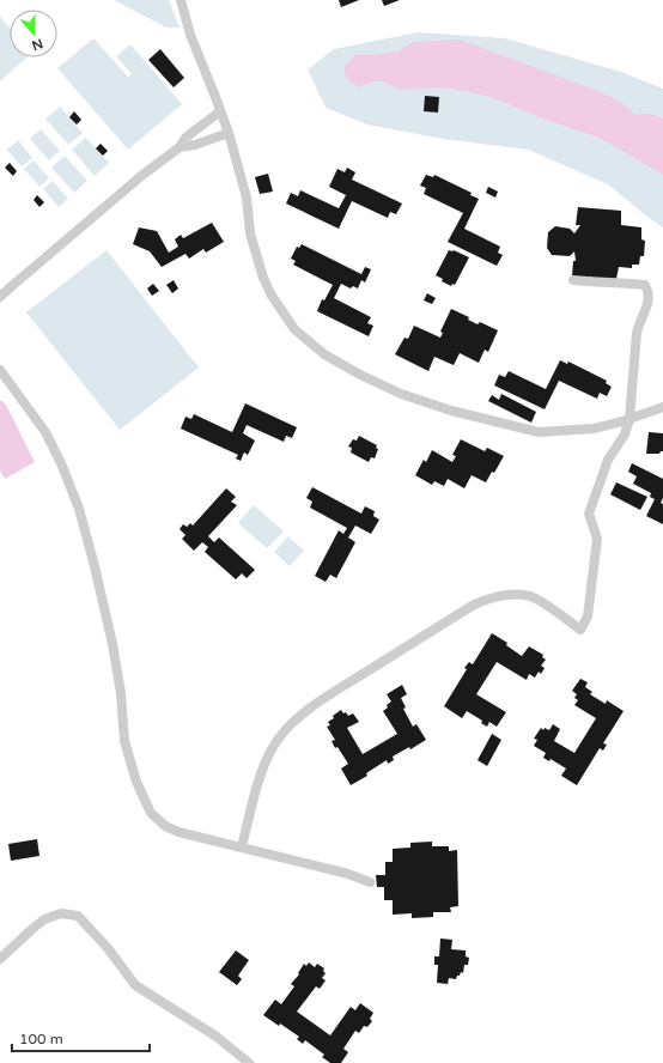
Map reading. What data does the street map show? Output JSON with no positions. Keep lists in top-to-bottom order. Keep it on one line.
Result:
{"scale_bar":"100 m","north":"bottom"}
